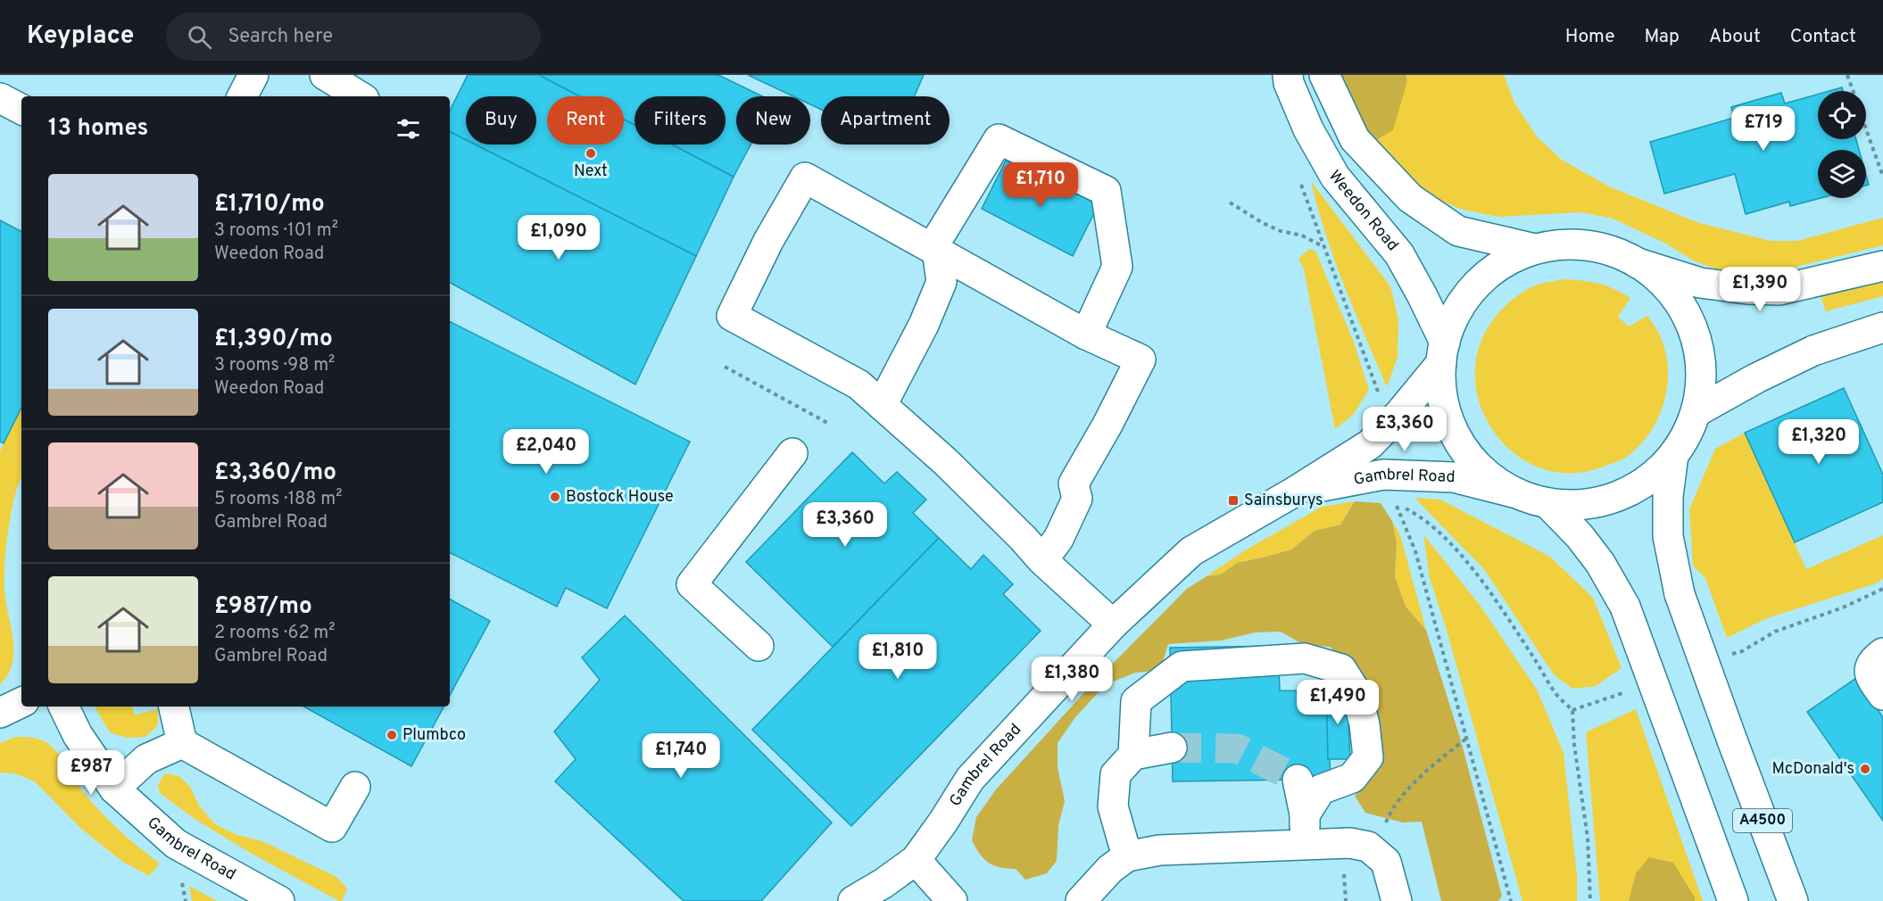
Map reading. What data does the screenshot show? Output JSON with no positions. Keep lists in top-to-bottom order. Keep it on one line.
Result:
{"streets":{"main road":["Weedon Road","Gambrel Road","A4500"]},"crossings":[["Weedon Road","Gambrel Road"]],"places":{"other":["Next","Bostock House","Plumbco","McDonald's"],"transit":["Sainsburys"]},"page":{"header":"Keyplace","search":"Search here","nav":["Home","Map","About","Contact"],"chip":["Buy","Rent","Filters","New","Apartment"],"heading":"13 homes","price":["£719","£1,710","£1,090","£1,390","£3,360","£1,320","£2,040","£3,360","£1,810","£1,380","£1,490","£1,740","£987"],"list":[{"name":"£1,710/mo","note":"3 rooms · 101 m² · Weedon Road"},{"name":"£1,390/mo","note":"3 rooms · 98 m² · Weedon Road"},{"name":"£3,360/mo","note":"5 rooms · 188 m² · Gambrel Road"},{"name":"£987/mo","note":"2 rooms · 62 m² · Gambrel Road"}]}}
